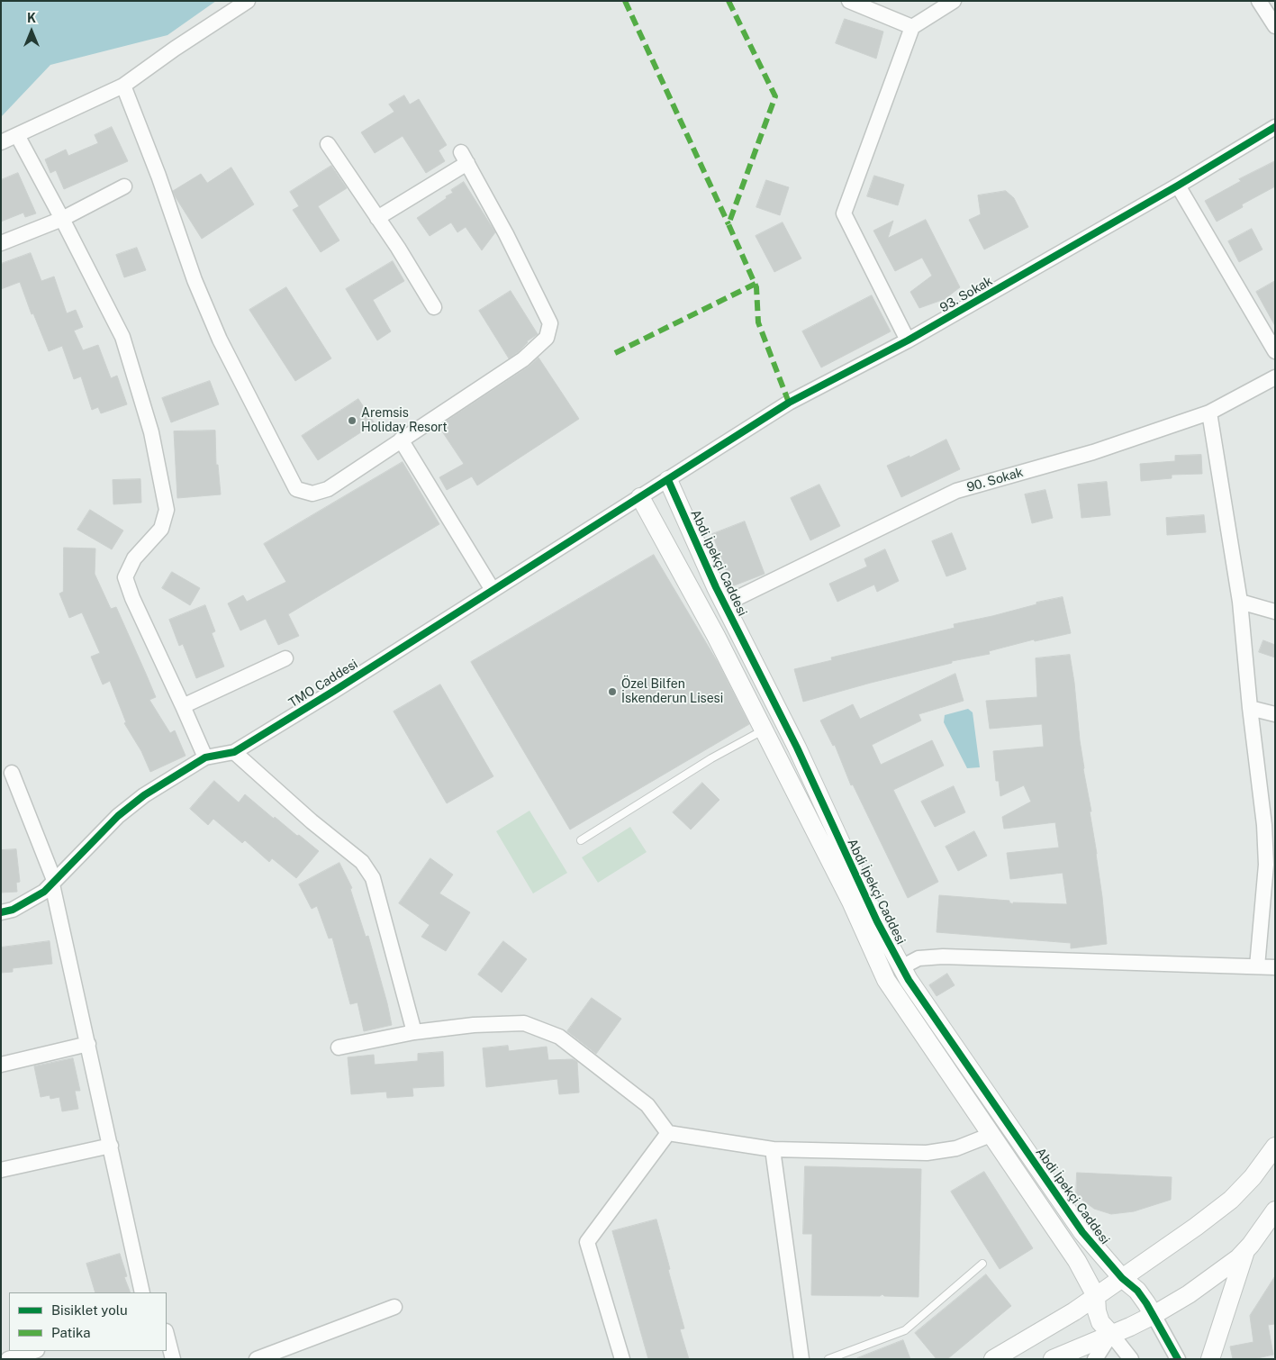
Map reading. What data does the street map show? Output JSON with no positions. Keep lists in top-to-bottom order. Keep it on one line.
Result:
{"streets":{"street":["93. Sokak","90. Sokak","Abdi İpekçi Caddesi","TMO Caddesi"]},"crossings":[["93. Sokak","Abdi İpekçi Caddesi"],["93. Sokak","TMO Caddesi"],["90. Sokak","Abdi İpekçi Caddesi"],["Abdi İpekçi Caddesi","TMO Caddesi"]],"places":["Aremsis Holiday Resort","Özel Bilfen İskenderun Lisesi"],"legend":["Bisiklet yolu","Patika"],"north":"top"}
